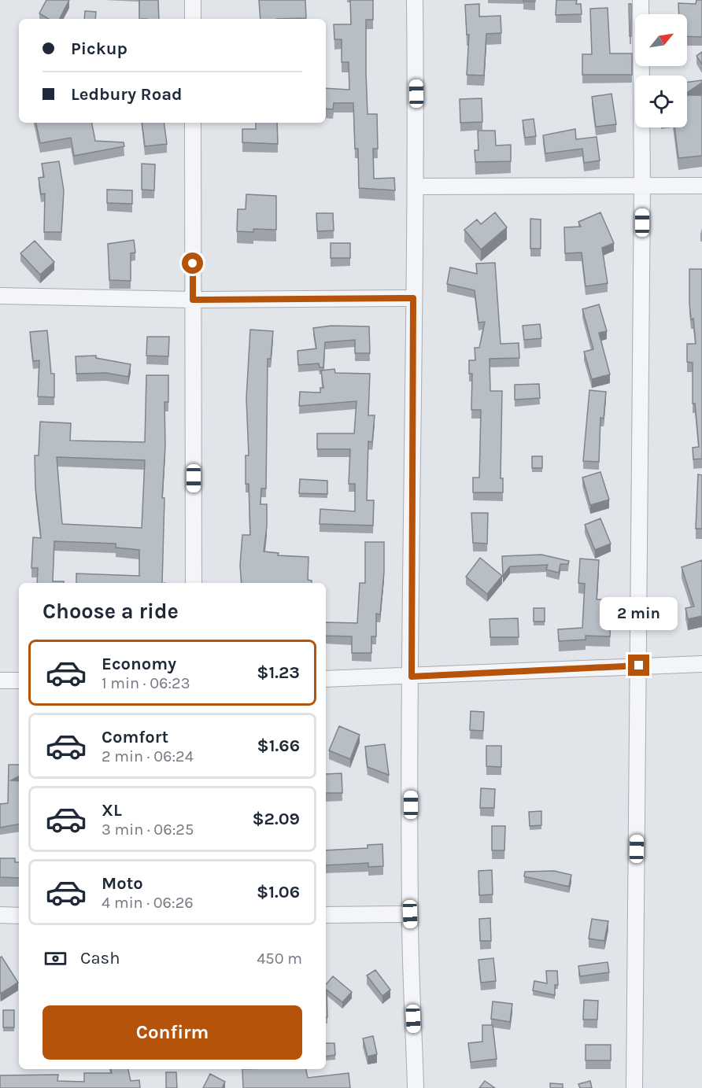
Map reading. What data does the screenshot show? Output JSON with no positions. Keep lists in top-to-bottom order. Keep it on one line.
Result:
{"north":"top right","page":{"banner":["Pickup","Ledbury Road"],"heading":"Choose a ride","bubble":"2 min","list":[{"name":"Economy","note":"1 min · 06:23","value":"$1.23"},{"name":"Comfort","note":"2 min · 06:24","value":"$1.66"},{"name":"XL","note":"3 min · 06:25","value":"$2.09"},{"name":"Moto","note":"4 min · 06:26","value":"$1.06"}],"pay":["Cash","450 m"],"buttons":"Confirm"}}
